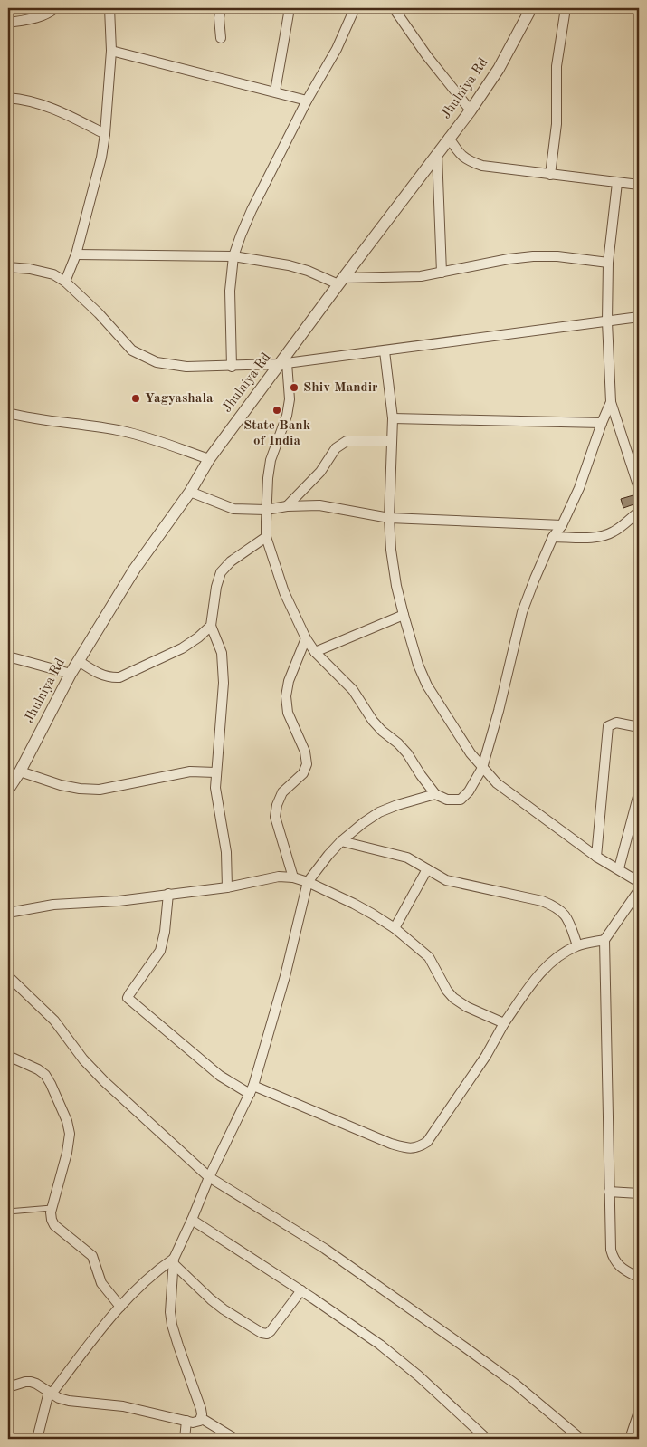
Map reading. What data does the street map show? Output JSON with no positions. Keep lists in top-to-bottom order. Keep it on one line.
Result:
{"streets":{"street":["Jhulniya Rd"]},"places":["Shiv Mandir","Yagyashala","State Bank of India"]}
